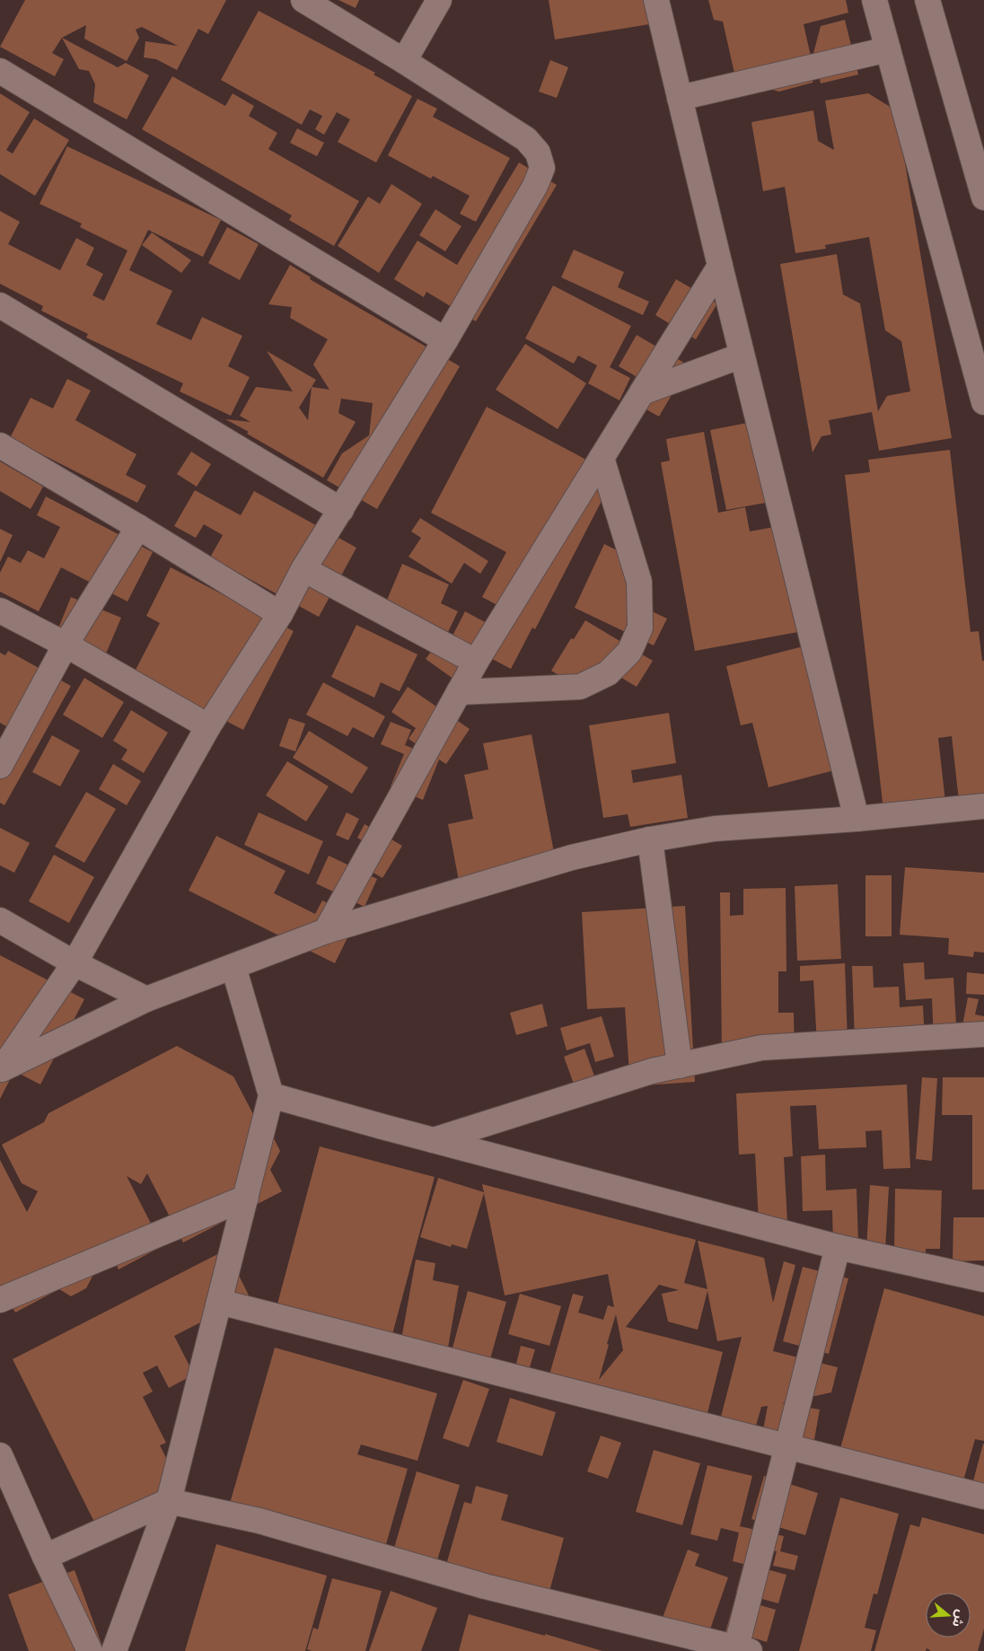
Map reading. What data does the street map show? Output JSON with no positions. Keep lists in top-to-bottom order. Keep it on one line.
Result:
{"north":"right"}
